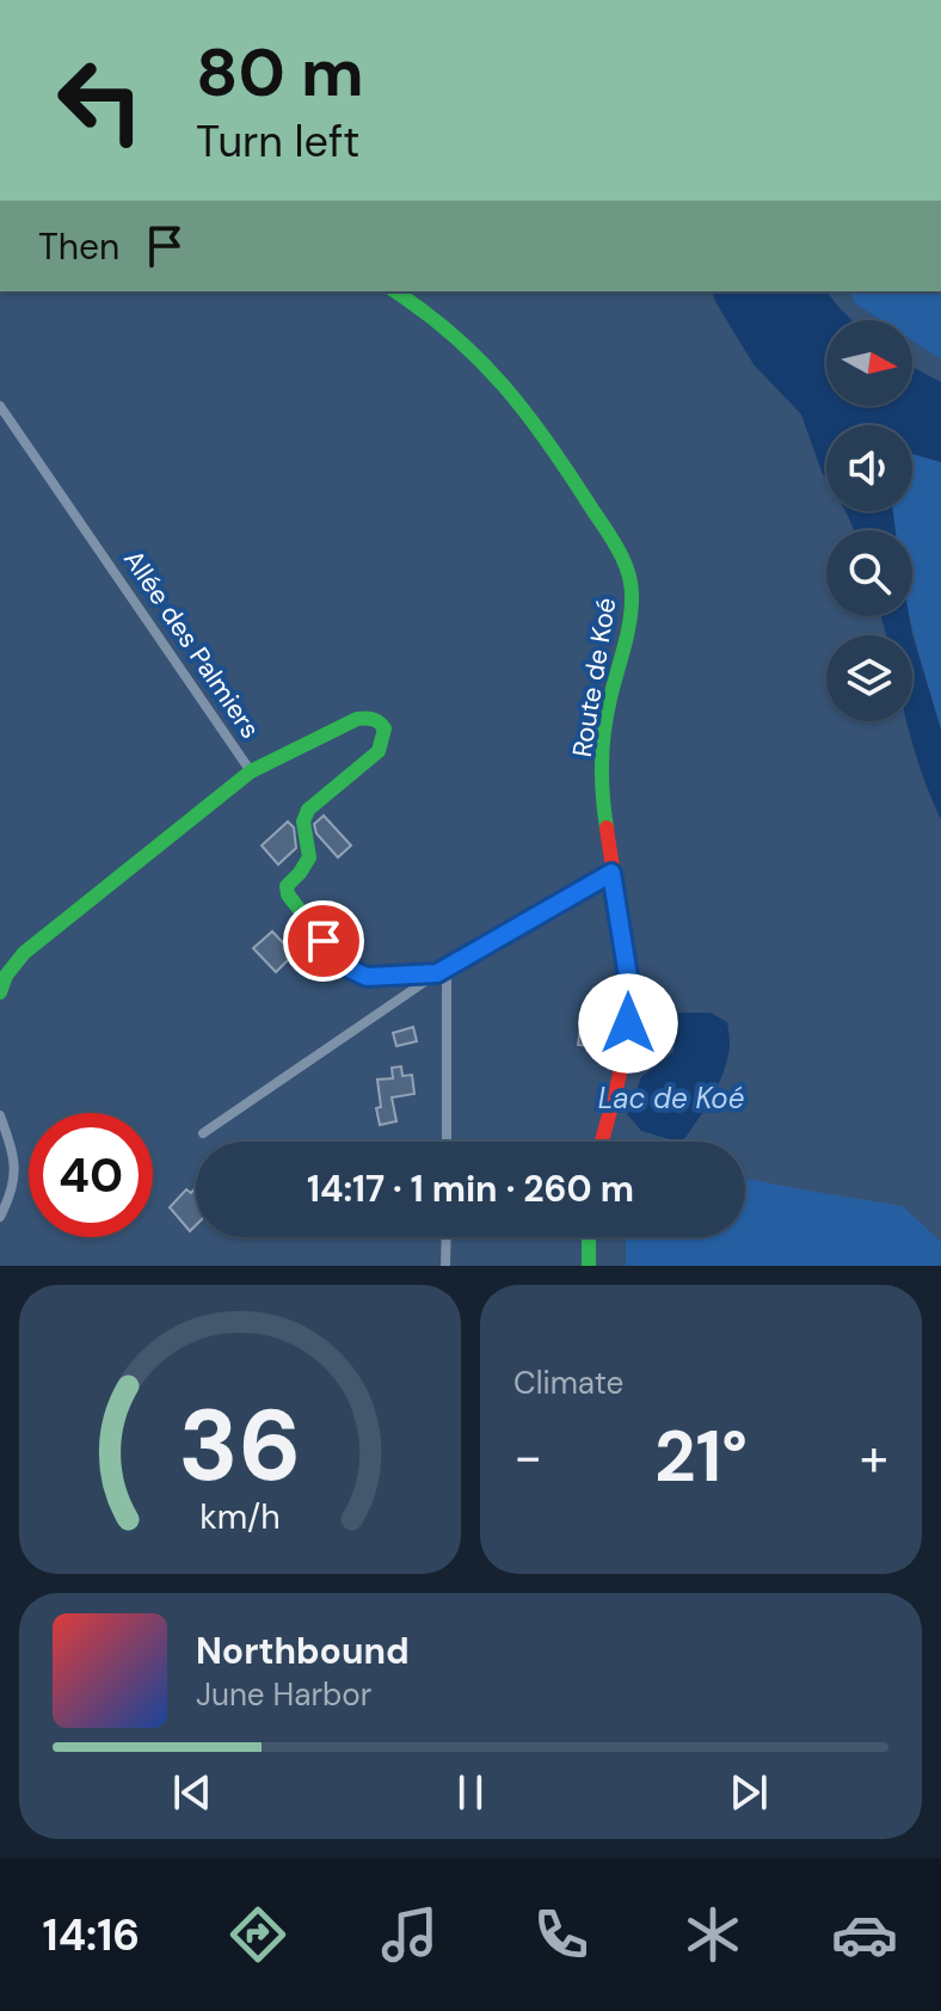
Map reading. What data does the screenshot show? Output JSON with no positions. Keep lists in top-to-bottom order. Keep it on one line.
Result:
{"streets":{"street":["Allée des Palmiers","Route de Koé"]},"water":["Lac de Koé"],"north":"right","page":{"turn":["80 m","Turn left"],"then":"Then","limit":"40","trip":"14:17 · 1 min · 260 m","tile":"Climate","heat":["−","21°","+"],"song":["Northbound","June Harbor"],"tabs":"14:16","gauge":["36","km/h"]}}
